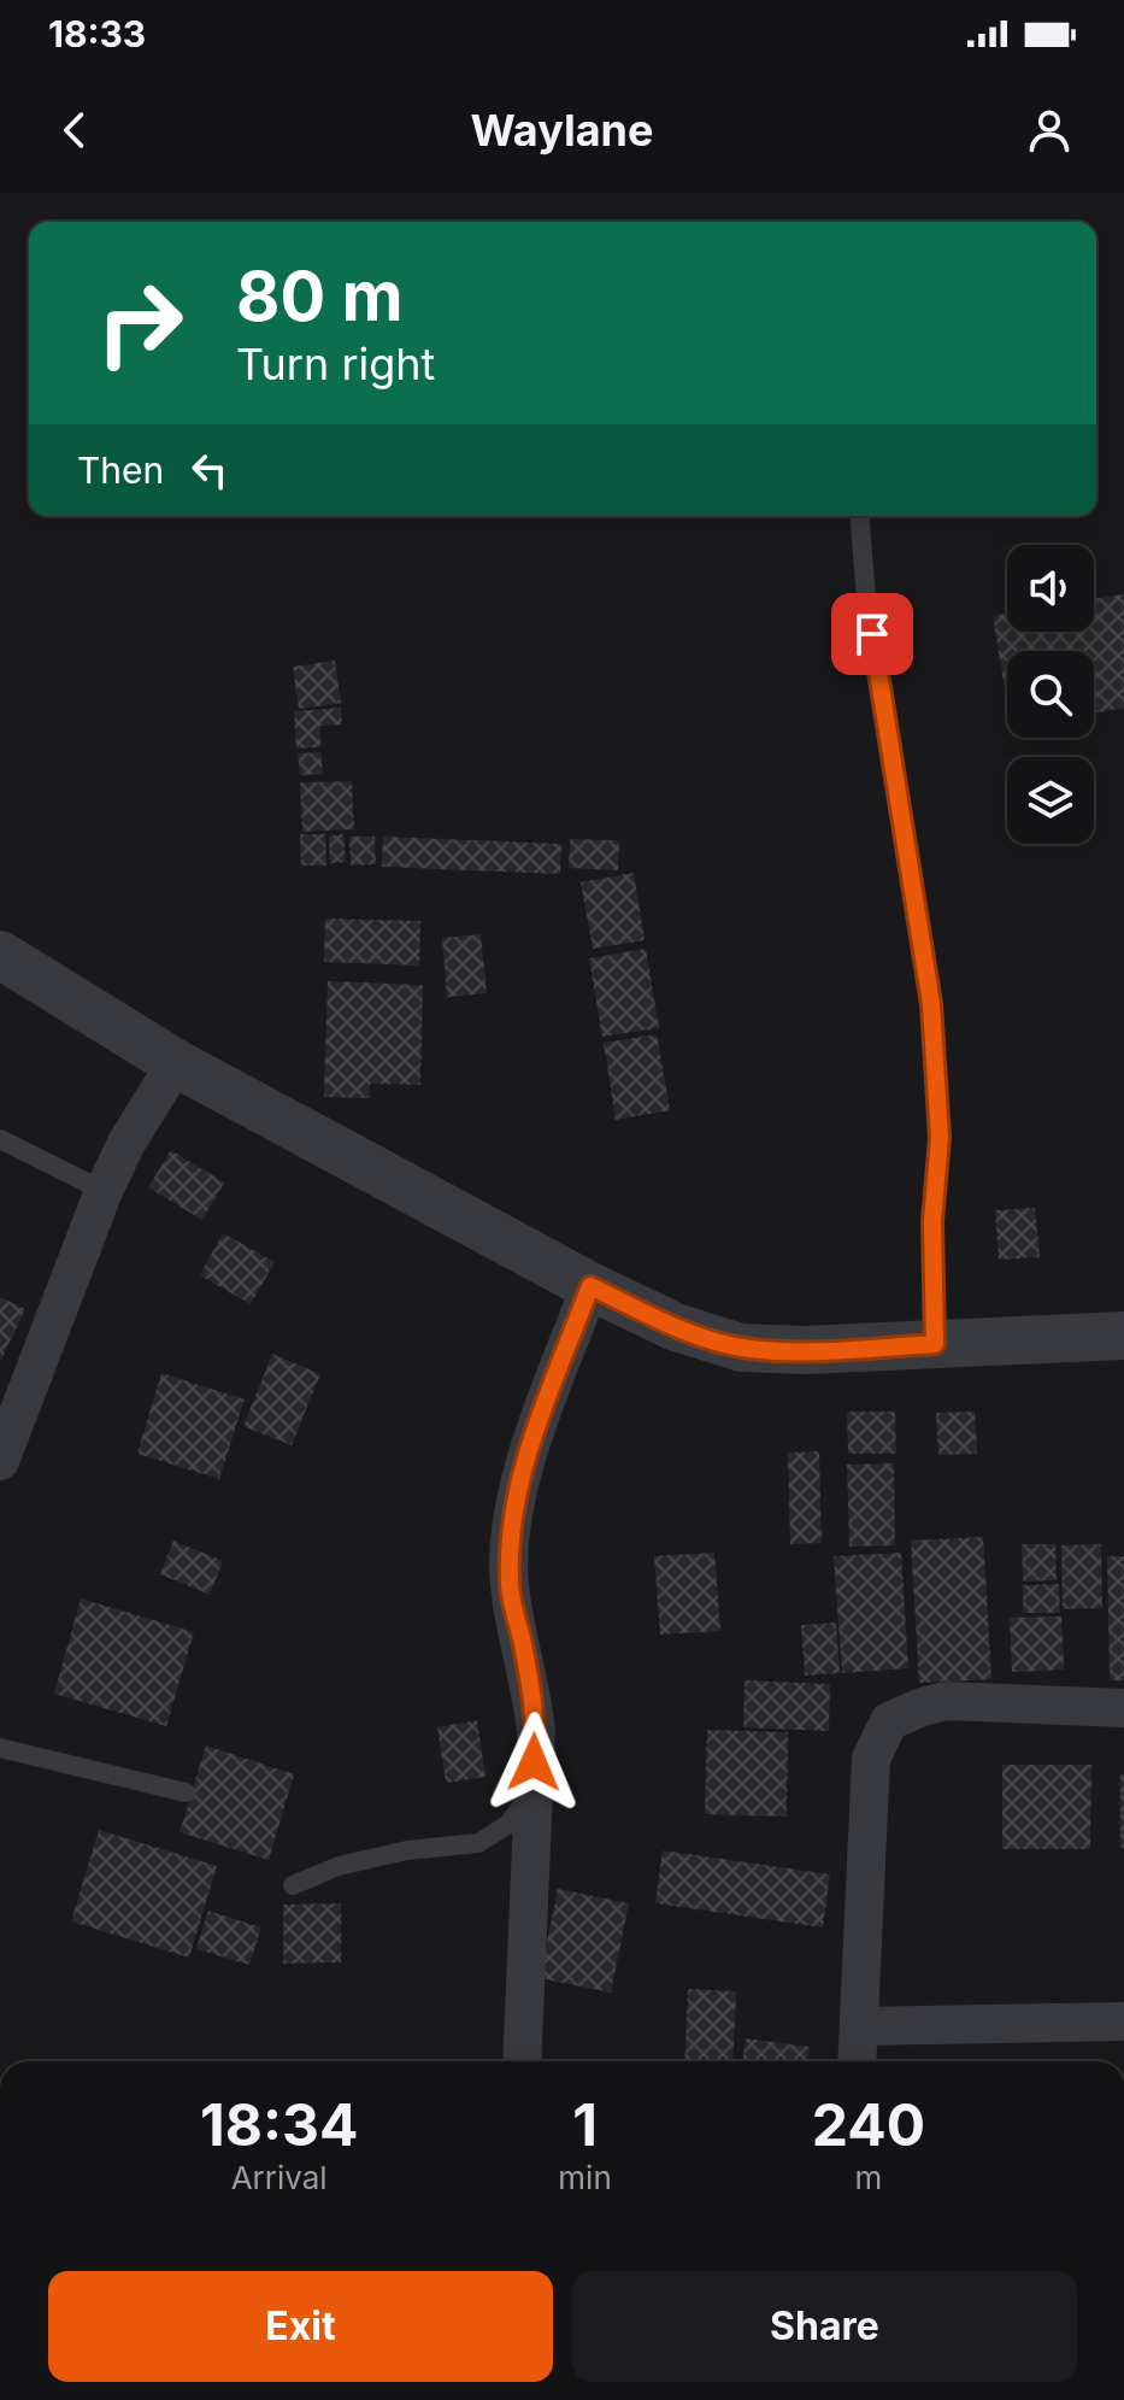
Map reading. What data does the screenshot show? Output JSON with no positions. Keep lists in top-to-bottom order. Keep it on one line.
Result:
{"page":{"status":"18:33","header":"Waylane","turn":["80 m","Turn right"],"then":"Then","eta":["18:34","Arrival","1","min","240","m"],"buttons":["Exit","Share"]}}
